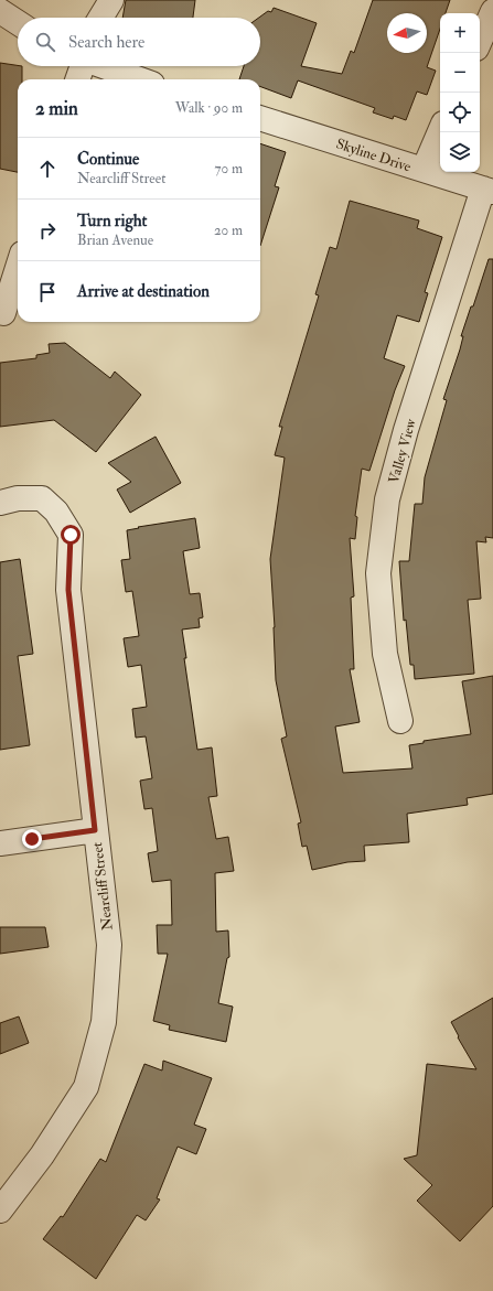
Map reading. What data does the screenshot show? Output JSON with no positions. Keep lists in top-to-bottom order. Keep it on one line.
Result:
{"streets":{"street":["Skyline Drive","Valley View","Nearcliff Street"]},"crossings":[["Skyline Drive","Valley View"]],"north":"left","page":{"map_buttons":["+","−"],"search":"Search here","heading":["2 min","Walk · 90 m"],"list":[["Continue","Nearcliff Street","70 m"],["Turn right","Brian Avenue","20 m"],"Arrive at destination"]}}
